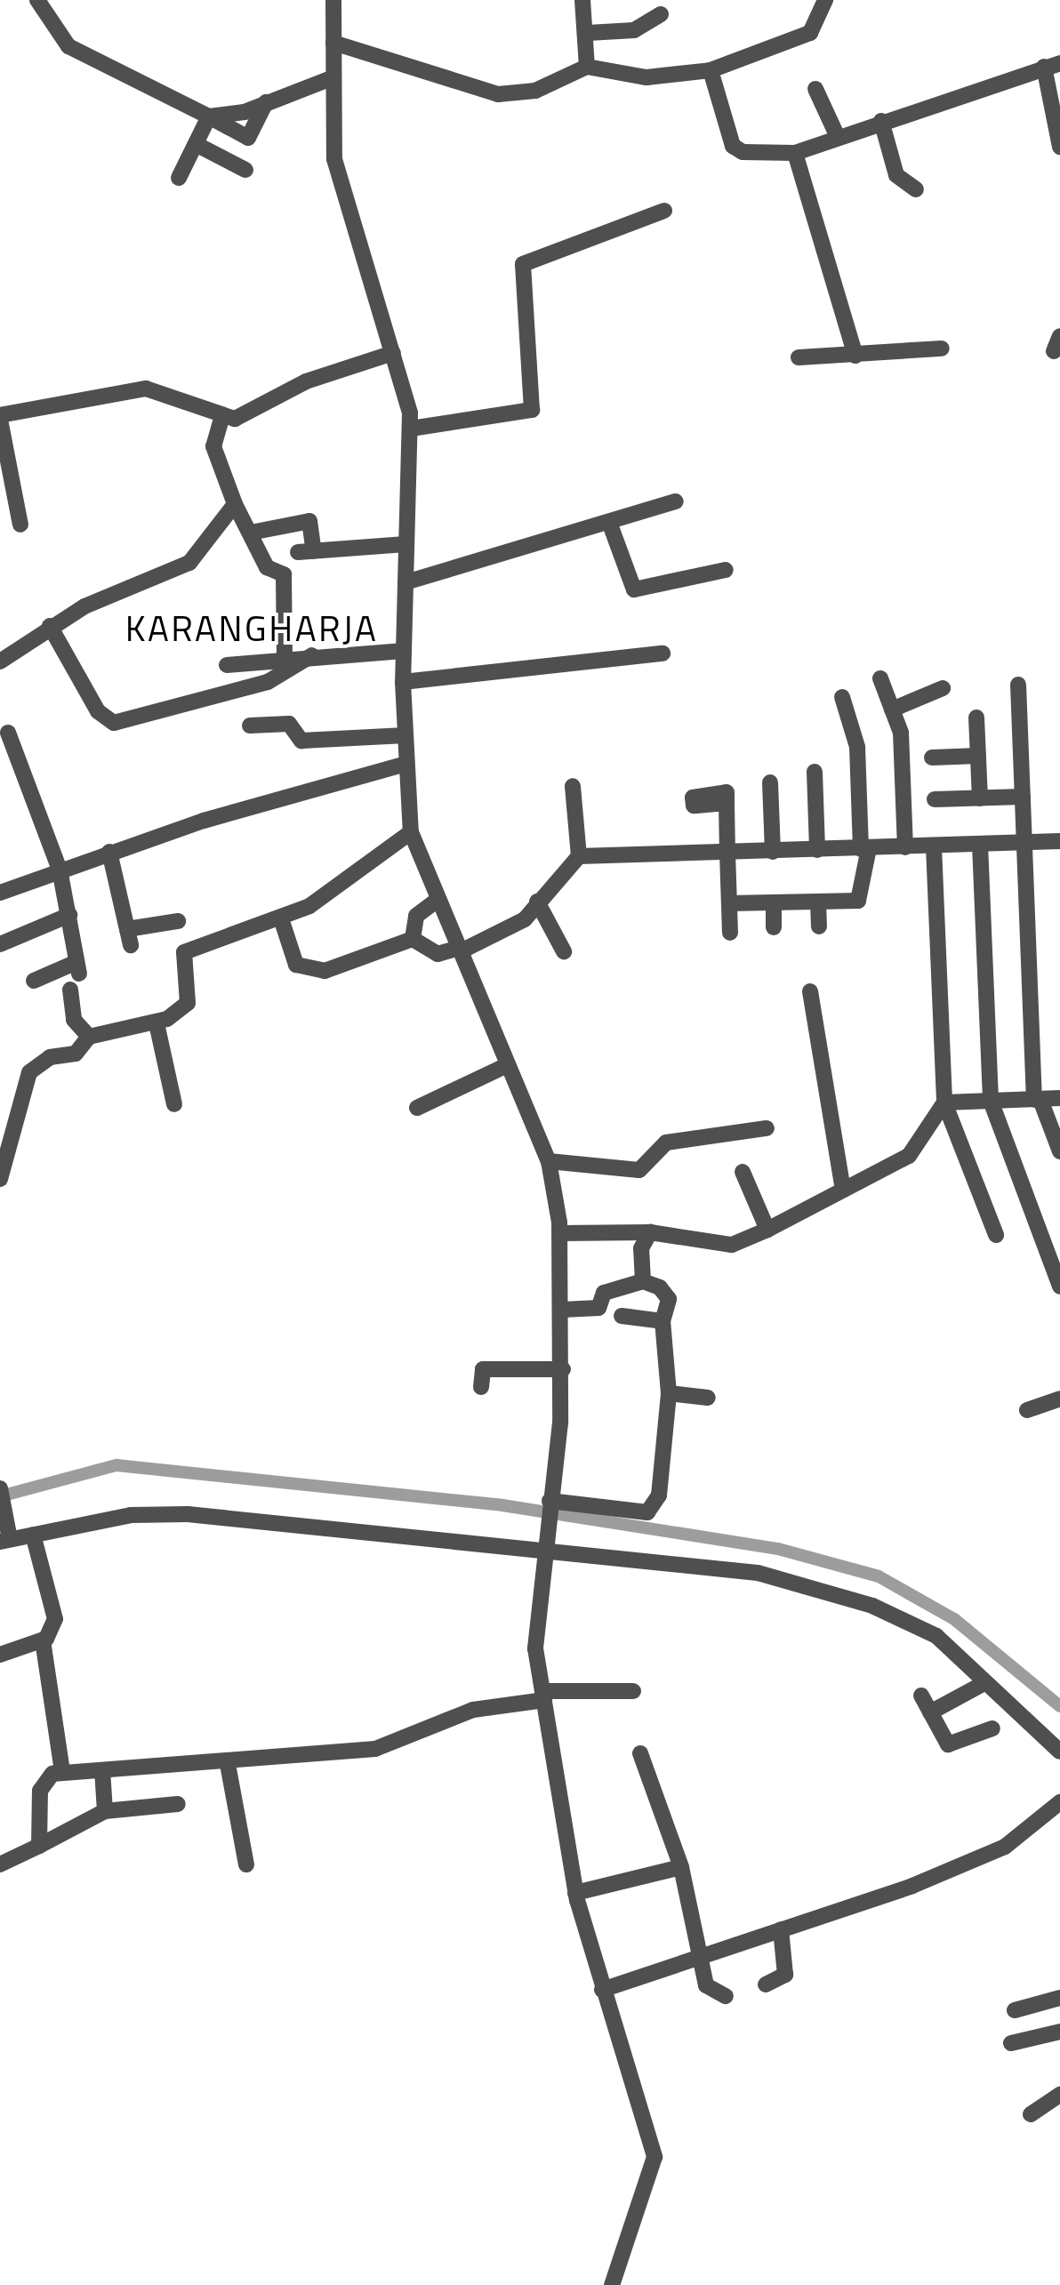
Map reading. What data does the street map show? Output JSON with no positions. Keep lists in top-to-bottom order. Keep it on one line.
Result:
{"districts":["KARANGHARJA"]}
